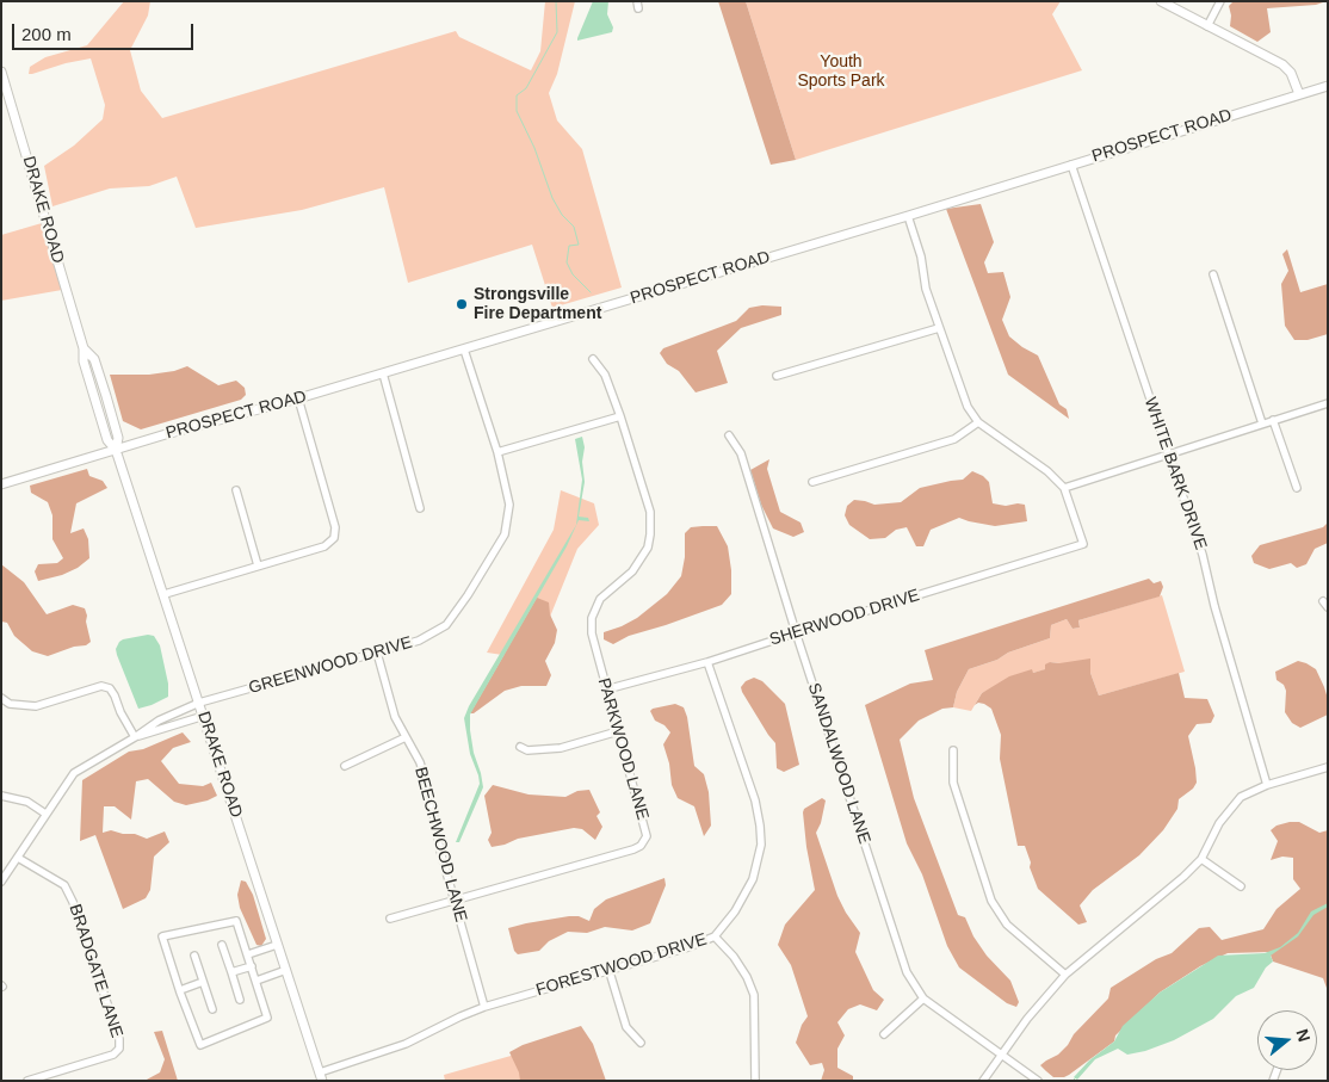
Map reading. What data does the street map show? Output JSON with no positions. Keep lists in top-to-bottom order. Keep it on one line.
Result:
{"streets":{"street":["PROSPECT ROAD","DRAKE ROAD","WHITE BARK DRIVE","SHERWOOD DRIVE","GREENWOOD DRIVE","PARKWOOD LANE","SANDALWOOD LANE","BEECHWOOD LANE","FORESTWOOD DRIVE","BRADGATE LANE"]},"crossings":[["PROSPECT ROAD","DRAKE ROAD"],["PROSPECT ROAD","WHITE BARK DRIVE"],["PROSPECT ROAD","GREENWOOD DRIVE"],["DRAKE ROAD","GREENWOOD DRIVE"],["DRAKE ROAD","FORESTWOOD DRIVE"],["SHERWOOD DRIVE","PARKWOOD LANE"],["SHERWOOD DRIVE","SANDALWOOD LANE"],["SHERWOOD DRIVE","FORESTWOOD DRIVE"],["GREENWOOD DRIVE","BEECHWOOD LANE"],["PARKWOOD LANE","BEECHWOOD LANE"],["BEECHWOOD LANE","FORESTWOOD DRIVE"]],"parks":["Youth Sports Park"],"places":["Strongsville Fire Department"],"scale_bar":"200 m","north":"right"}
